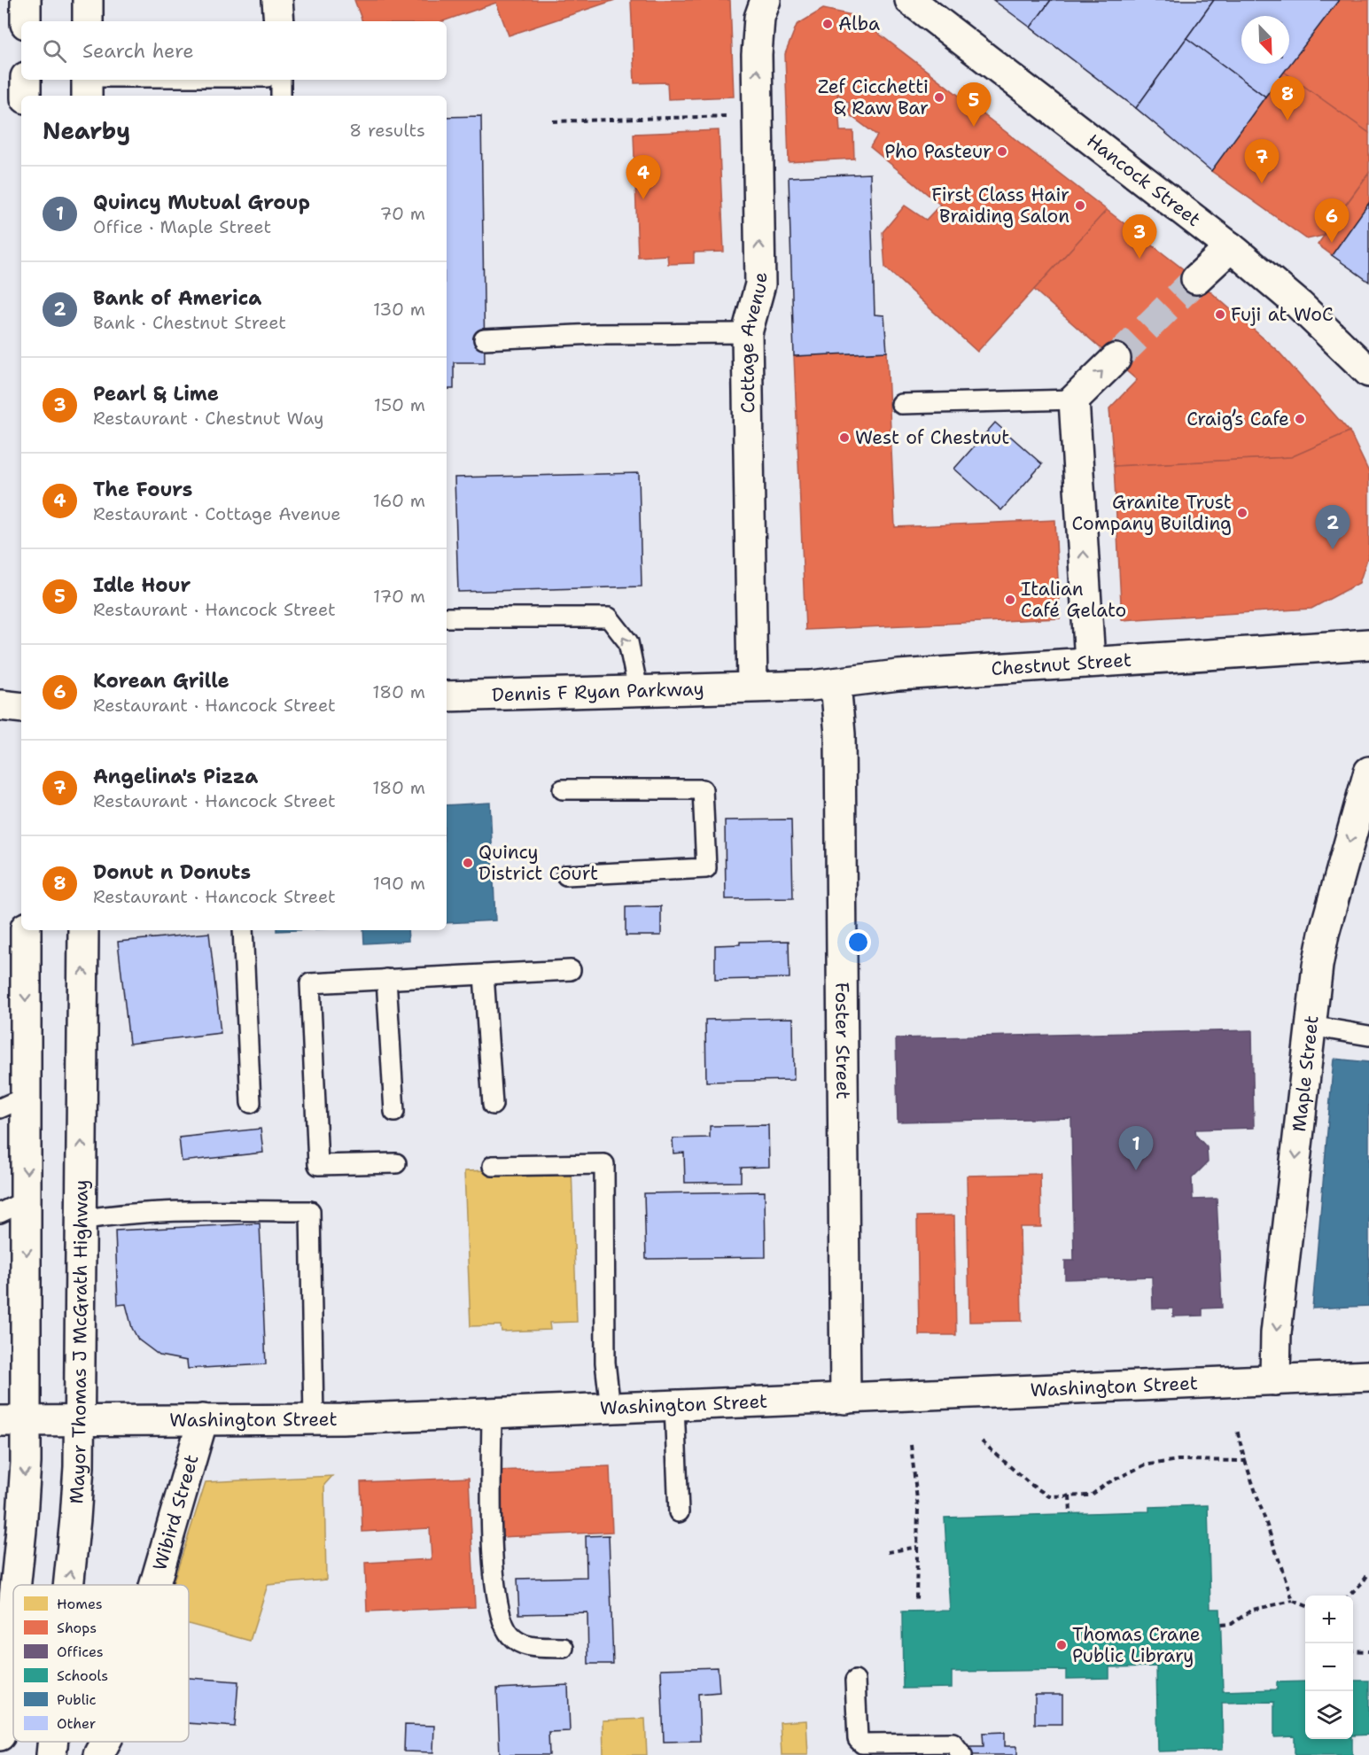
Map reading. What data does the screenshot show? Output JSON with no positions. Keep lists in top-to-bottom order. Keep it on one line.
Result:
{"streets":{"street":["Hancock Street","Cottage Avenue","Chestnut Street","Dennis F Ryan Parkway","Foster Street","Maple Street","Mayor Thomas J McGrath Highway","Washington Street","Wibird Street"]},"crossings":[["Cottage Avenue","Chestnut Street"],["Cottage Avenue","Dennis F Ryan Parkway"],["Chestnut Street","Dennis F Ryan Parkway"],["Chestnut Street","Foster Street"],["Foster Street","Washington Street"],["Maple Street","Washington Street"],["Mayor Thomas J McGrath Highway","Washington Street"],["Washington Street","Wibird Street"]],"one_way":["Cottage Avenue","Maple Street"],"places":["Alba","Zef Cicchetti & Raw Bar","Pho Pasteur","First Class Hair Braiding Salon","Fuji at WoC","Craig’s Cafe","West of Chestnut","Granite Trust Company Building","Italian Café Gelato","Quincy District Court","Thomas Crane Public Library"],"legend":["Homes","Shops","Offices","Schools","Public","Other"],"north":"bottom right","page":{"search":"Search here","pins":["8","5","7","4","6","3","2","1"],"heading":["Nearby","8 results"],"list":[{"mark":"1","name":"Quincy Mutual Group","note":"Office · Maple Street","value":"70 m"},{"mark":"2","name":"Bank of America","note":"Bank · Chestnut Street","value":"130 m"},{"mark":"3","name":"Pearl & Lime","note":"Restaurant · Chestnut Way","value":"150 m"},{"mark":"4","name":"The Fours","note":"Restaurant · Cottage Avenue","value":"160 m"},{"mark":"5","name":"Idle Hour","note":"Restaurant · Hancock Street","value":"170 m"},{"mark":"6","name":"Korean Grille","note":"Restaurant · Hancock Street","value":"180 m"},{"mark":"7","name":"Angelina's Pizza","note":"Restaurant · Hancock Street","value":"180 m"},{"mark":"8","name":"Donut n Donuts","note":"Restaurant · Hancock Street","value":"190 m"}],"map_buttons":["+","−"]}}
